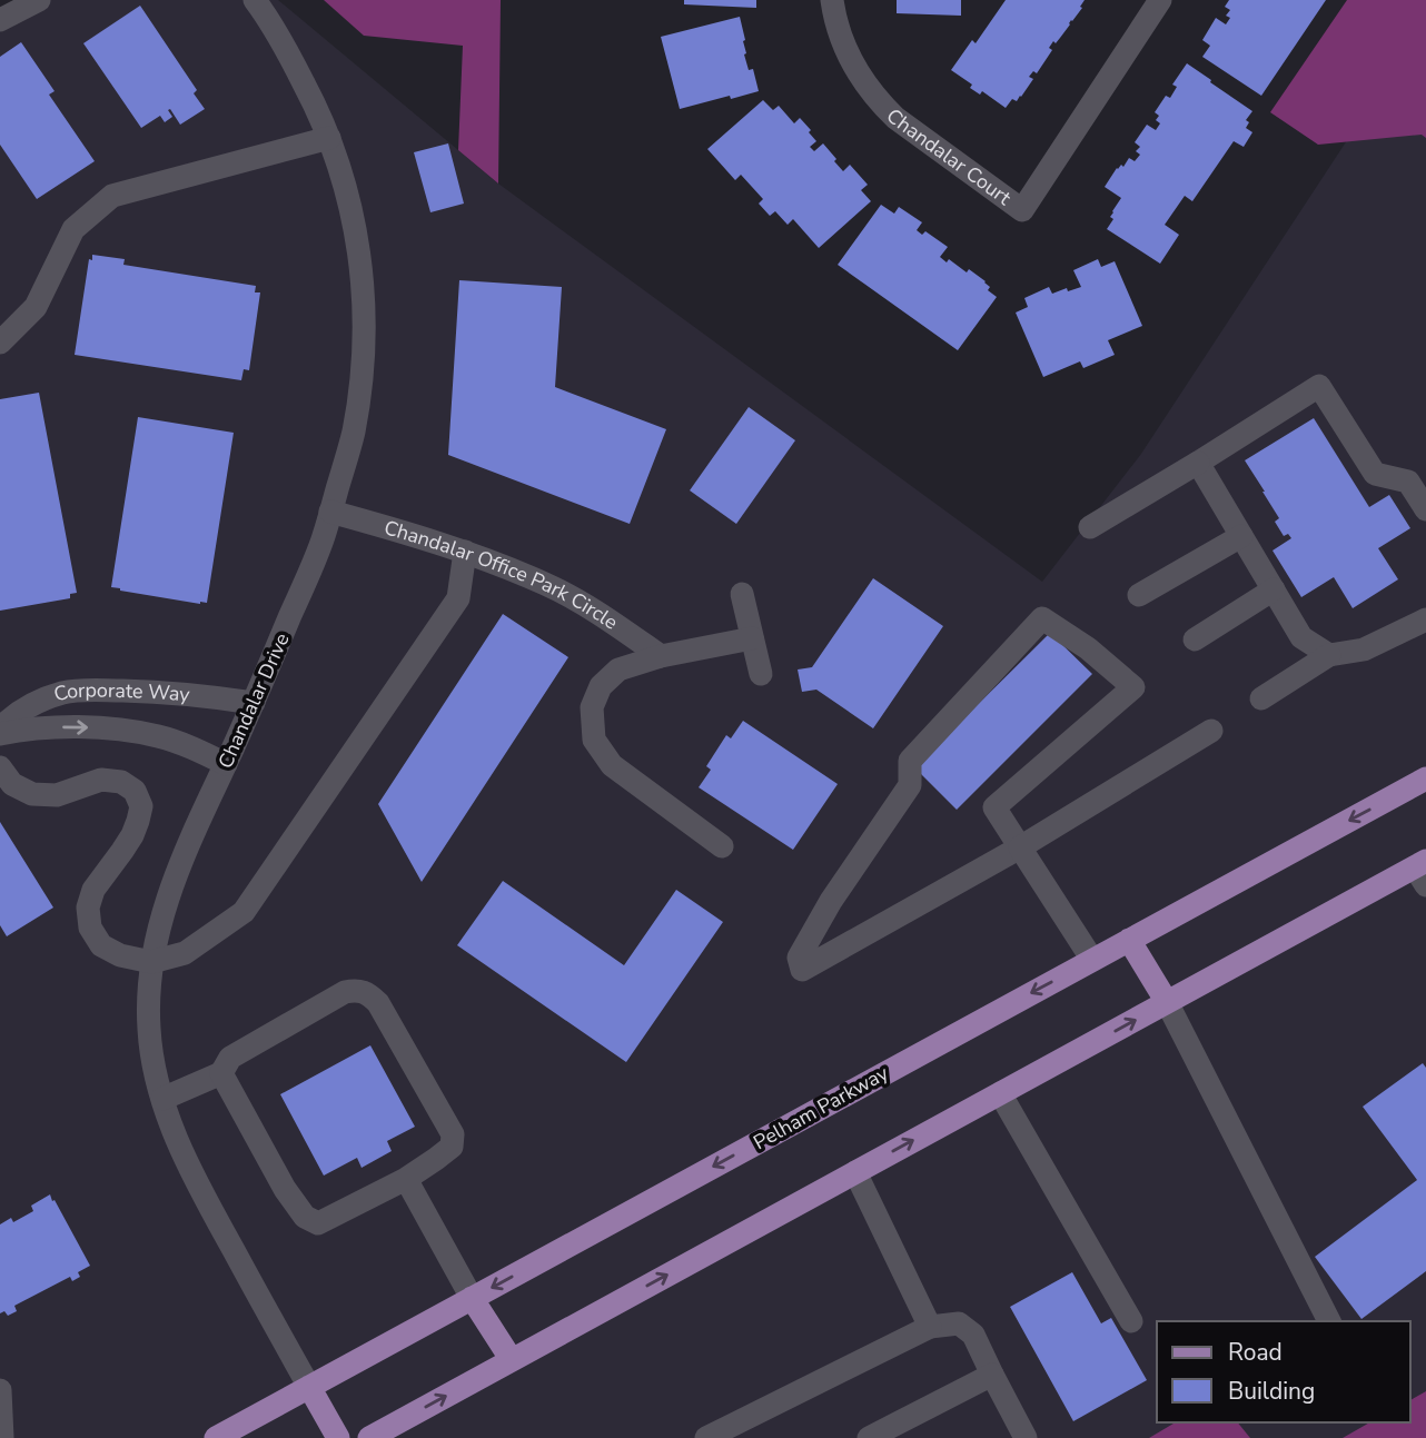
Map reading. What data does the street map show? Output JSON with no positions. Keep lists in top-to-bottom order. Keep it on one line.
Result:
{"streets":{"main road":["Pelham Parkway"],"street":["Chandalar Court","Chandalar Office Park Circle","Corporate Way","Chandalar Drive"]},"crossings":[["Chandalar Office Park Circle","Chandalar Drive"],["Corporate Way","Chandalar Drive"],["Chandalar Drive","Pelham Parkway"]],"legend":["Road","Building"]}
